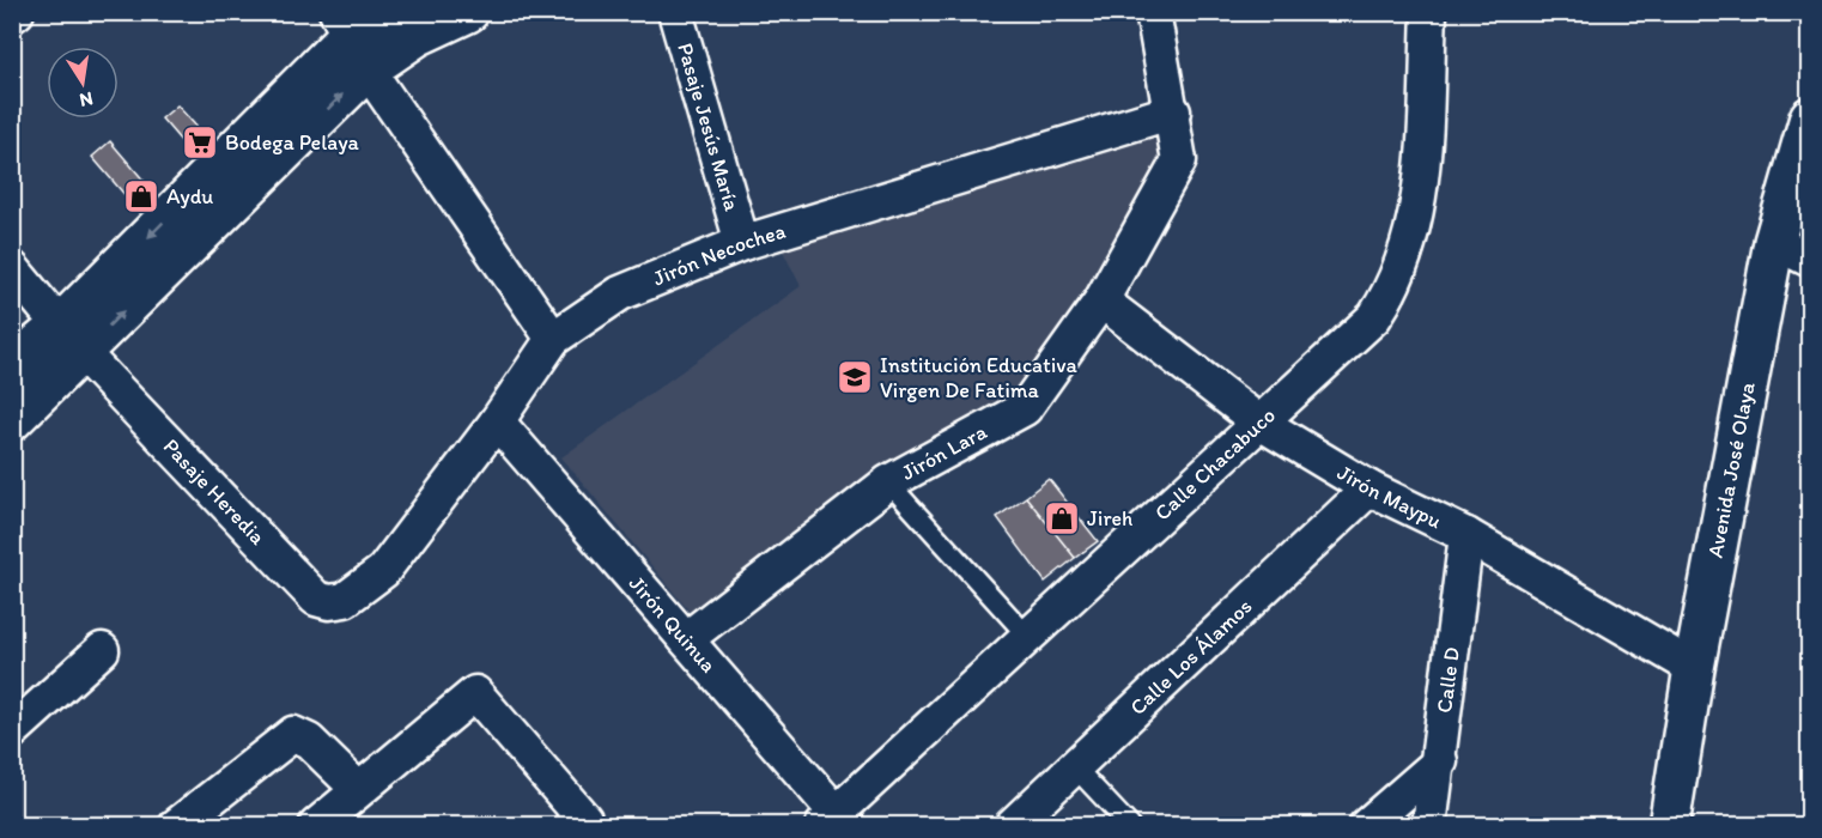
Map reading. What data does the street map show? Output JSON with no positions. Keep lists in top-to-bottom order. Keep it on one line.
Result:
{"streets":{"street":["Pasaje Jesús María","Jirón Necochea","Jirón Lara","Calle Chacabuco","Avenida José Olaya","Pasaje Heredia","Jirón Maypu","Jirón Quinua","Calle Los Álamos","Calle D"]},"crossings":[["Pasaje Jesús María","Jirón Necochea"],["Jirón Necochea","Jirón Lara"],["Jirón Necochea","Pasaje Heredia"],["Jirón Necochea","Jirón Quinua"],["Jirón Lara","Jirón Maypu"],["Jirón Lara","Jirón Quinua"],["Calle Chacabuco","Jirón Maypu"],["Calle Chacabuco","Jirón Quinua"],["Avenida José Olaya","Jirón Maypu"],["Jirón Maypu","Calle Los Álamos"],["Jirón Maypu","Calle D"]],"places":{"supermarket":["Bodega Pelaya"],"shop":["Aydu","Jireh"],"school or university":["Institución Educativa Virgen De Fatima"]},"north":"bottom"}
